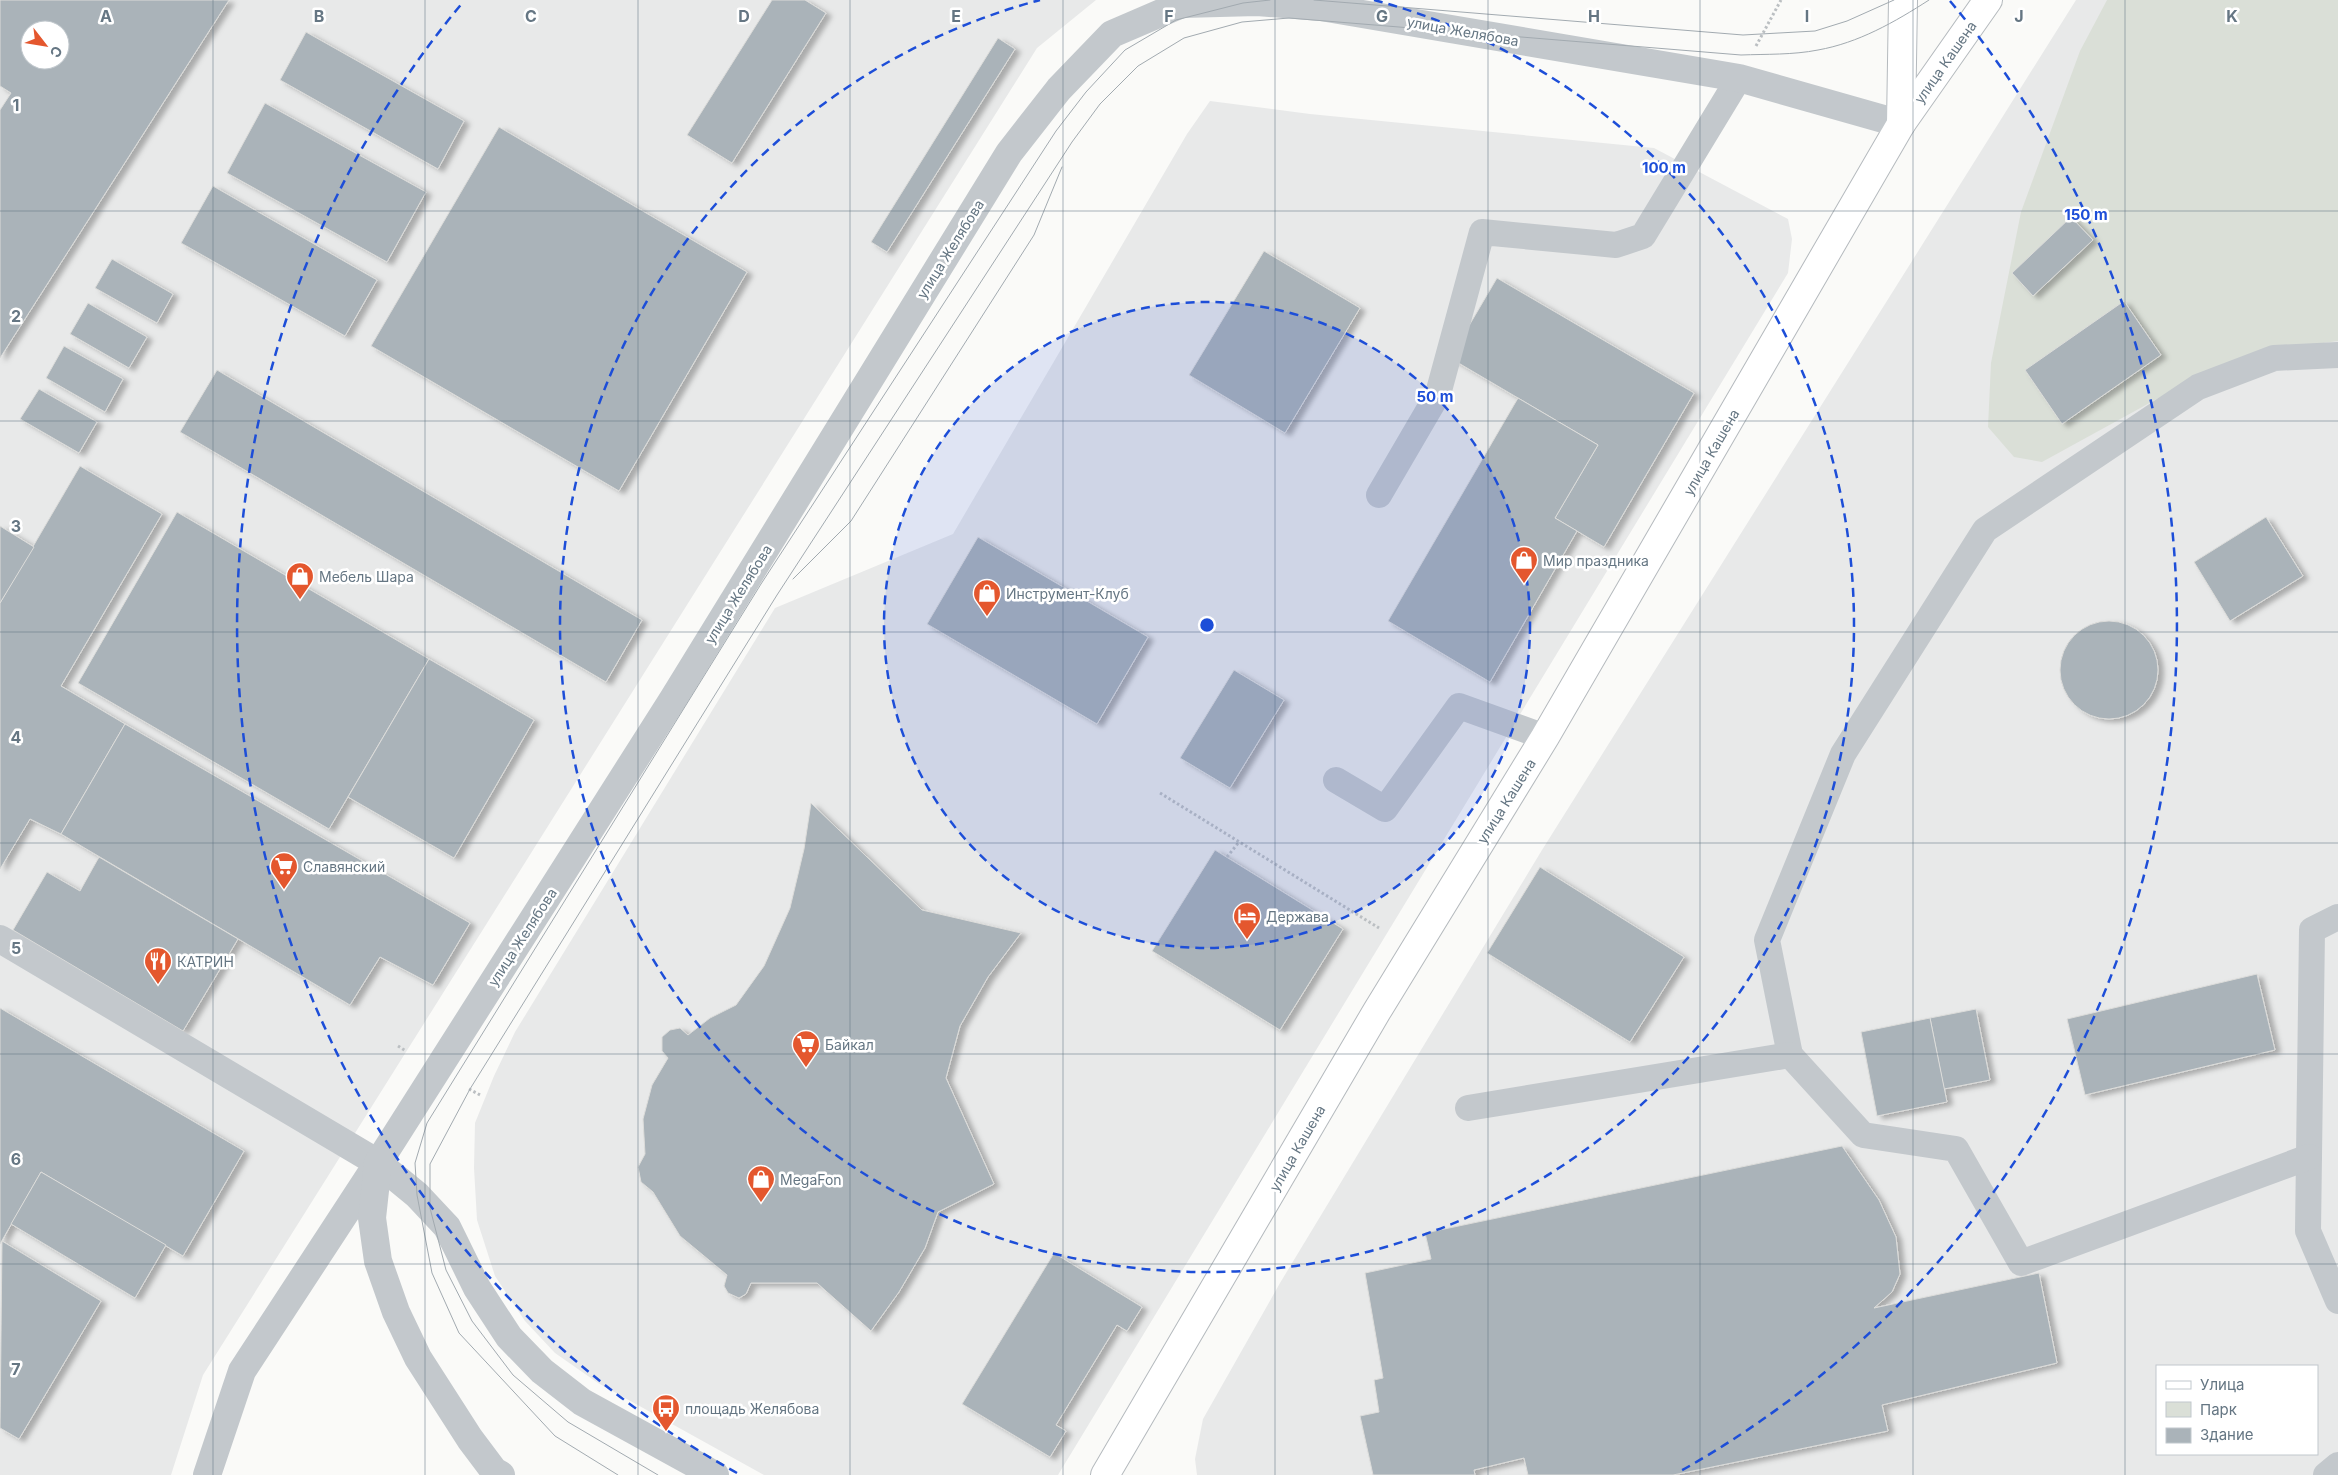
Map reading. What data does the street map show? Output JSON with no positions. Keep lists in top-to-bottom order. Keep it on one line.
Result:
{"streets":{"main road":["улица Кашена"],"street":["улица Желябова"]},"crossings":[["улица Желябова","улица Кашена"]],"places":{"shop":["Мир праздника","Мебель Шара","Инструмент-Клуб","MegaFon"],"supermarket":["Славянский","Байкал"],"hotel":["Держава"],"restaurant":["КАТРИН"],"bus stop":["площадь Желябова"]},"legend":["Улица","Парк","Здание"],"north":"bottom right","grid":{"columns":["A","B","C","D","E","F","G","H","I","J","K"],"rows":["1","2","3","4","5","6","7"]},"rings":["100 m","150 m","50 m"]}
